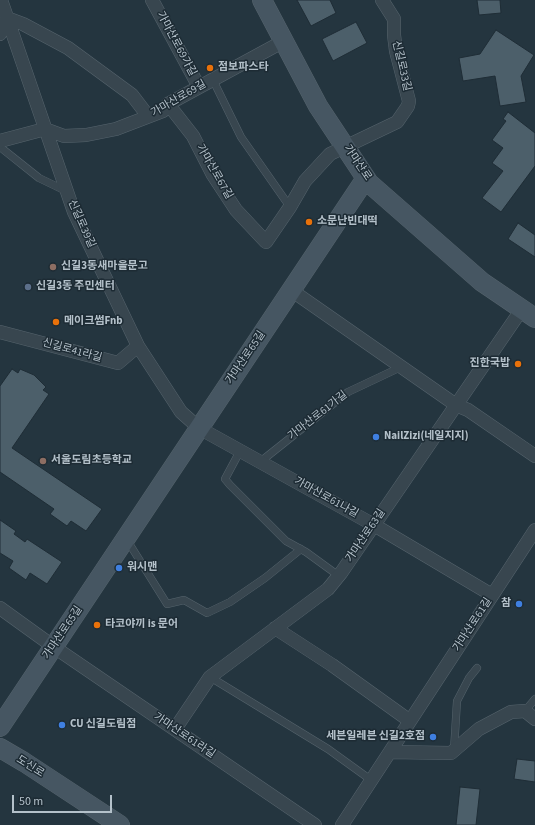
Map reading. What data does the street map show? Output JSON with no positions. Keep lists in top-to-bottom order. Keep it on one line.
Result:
{"streets":{"street":["가마산로69가길","신길로33길","가마산로69길","가마산로","가마산로67길","신길로39길","신길로41라길","가마산로65길","가마산로61나길","가마산로63길","가마산로61길","가마산로61라길","도신로"],"lane":["가마산로61가길"]},"crossings":[["가마산로69가길","가마산로69길"],["신길로33길","가마산로"],["신길로33길","가마산로67길"],["가마산로69길","가마산로"],["가마산로69길","가마산로67길"],["가마산로69길","신길로39길"],["가마산로","가마산로67길"],["가마산로","가마산로65길"],["가마산로","가마산로63길"],["신길로39길","신길로41라길"],["신길로39길","가마산로65길"],["신길로39길","가마산로61나길"],["가마산로65길","가마산로61나길"],["가마산로65길","가마산로61라길"],["가마산로61가길","가마산로61나길"],["가마산로61나길","가마산로63길"],["가마산로61나길","가마산로61길"],["가마산로63길","가마산로61라길"]],"places":["점보파스타","소문난빈대떡","신길3동새마을문고","신길3동 주민센터","메이크썸Fnb","진한국밥","NailZizi(네일지지)","서울도림초등학교","워시맨","참","타코야끼 is 문어","CU 신길도림점","세븐일레븐 신길2호점"],"scale_bar":"50 m"}
